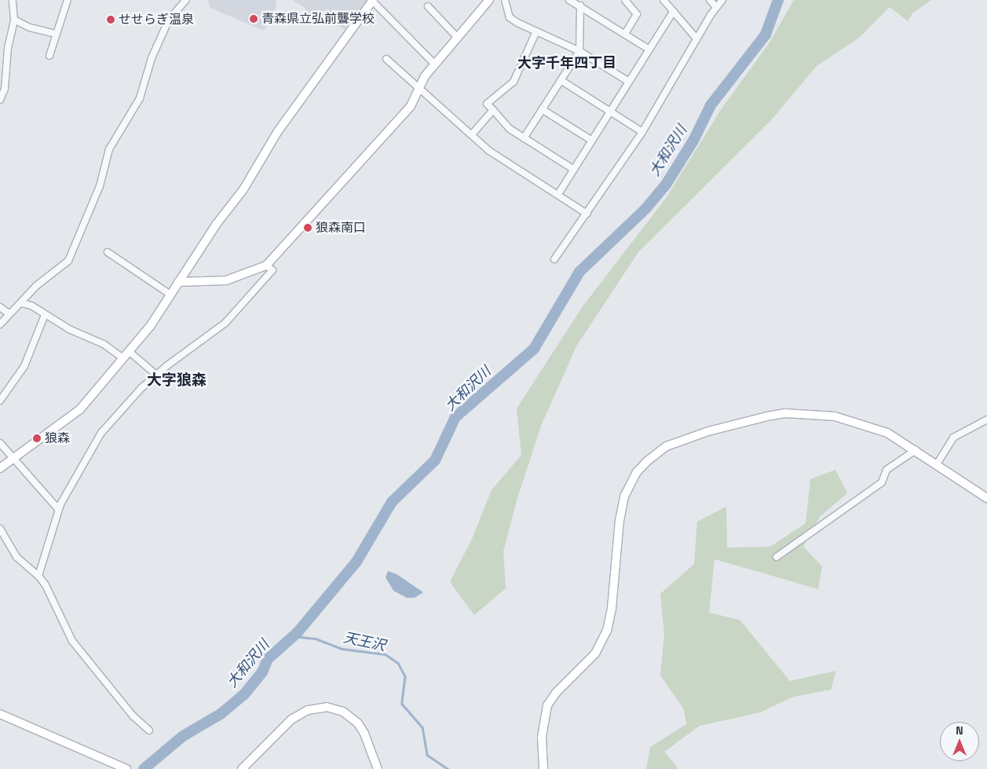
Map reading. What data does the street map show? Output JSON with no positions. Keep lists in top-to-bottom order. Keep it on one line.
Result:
{"districts":["大字千年四丁目","大字狼森"],"water":["大和沢川","天王沢"],"places":["青森県立弘前聾学校","せせらぎ温泉","狼森南口","狼森"],"north":"top"}
